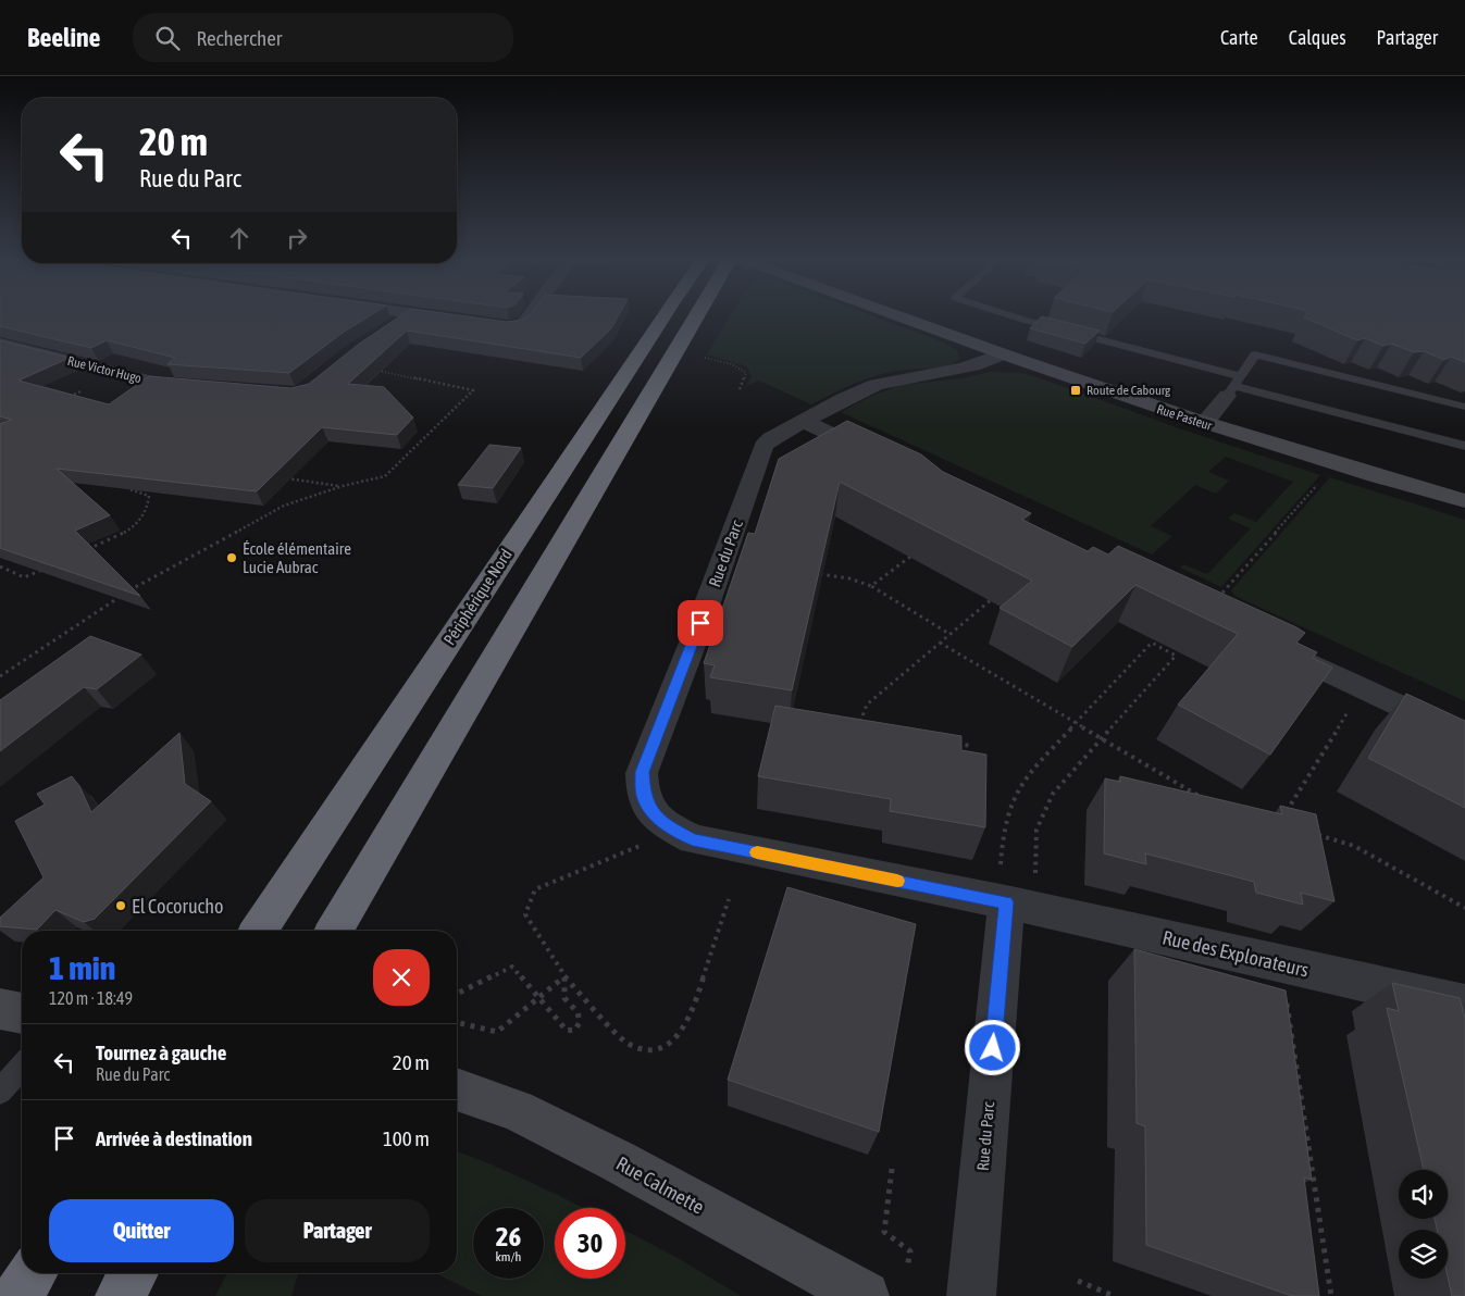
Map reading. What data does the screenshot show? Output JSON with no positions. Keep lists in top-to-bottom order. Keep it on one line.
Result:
{"streets":{"highway":["Périphérique Nord"],"main road":["Rue Pasteur","Rue Calmette"],"street":["Rue Victor Hugo","Rue du Parc","Rue des Explorateurs"]},"crossings":[["Rue du Parc","Rue des Explorateurs"]],"places":{"transit":["Route de Cabourg"],"other":["École élémentaire Lucie Aubrac","El Cocorucho"]},"page":{"header":"Beeline","search":"Rechercher","nav":["Carte","Calques","Partager"],"turn":["20 m","Rue du Parc"],"heading":["1 min","120 m · 18:49"],"list":[{"name":"Tournez à gauche","note":"Rue du Parc","value":"20 m"},{"name":"Arrivée à destination","value":"100 m"}],"buttons":["Quitter","Partager"],"speed":"26 km/h","limit":"30"}}
